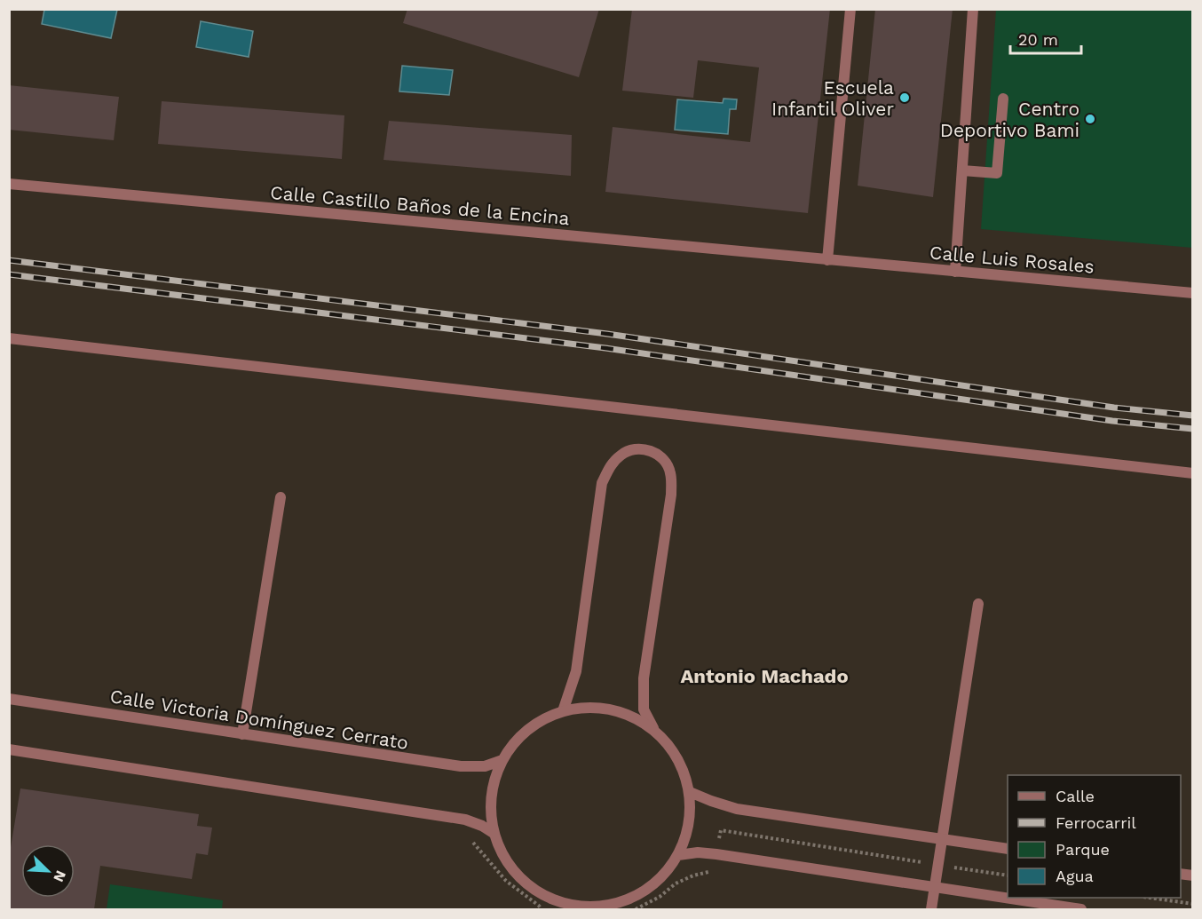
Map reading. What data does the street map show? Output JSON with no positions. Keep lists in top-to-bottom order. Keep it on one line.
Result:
{"streets":{"street":["Calle Castillo Baños de la Encina","Calle Luis Rosales","Calle Victoria Domínguez Cerrato"]},"crossings":[["Calle Castillo Baños de la Encina","Calle Luis Rosales"]],"districts":["Antonio Machado"],"places":["Escuela Infantil Oliver","Centro Deportivo Bami"],"legend":["Calle","Ferrocarril","Parque","Agua"],"scale_bar":"20 m","north":"bottom right"}
